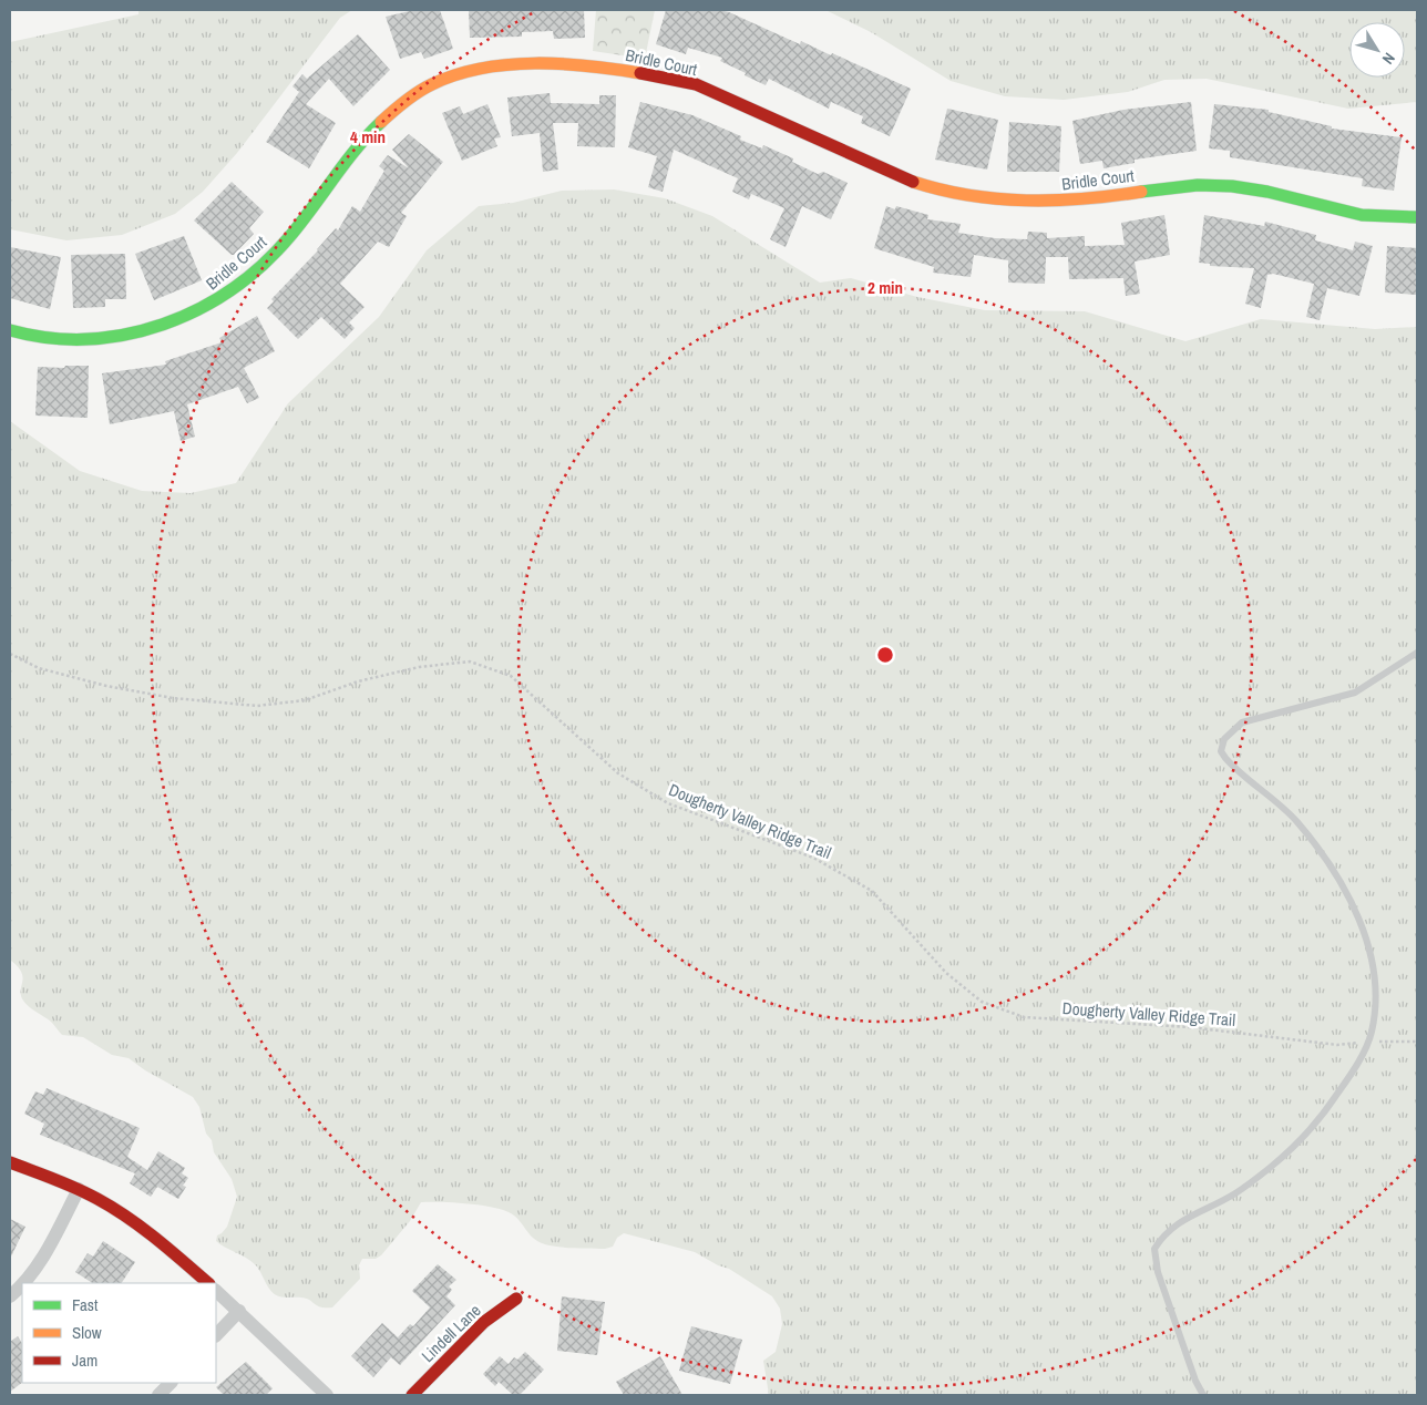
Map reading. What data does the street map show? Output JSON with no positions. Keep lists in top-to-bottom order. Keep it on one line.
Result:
{"streets":{"street":["Bridle Court","Lindell Lane"],"path":["Dougherty Valley Ridge Trail"]},"legend":["Fast","Slow","Jam"],"north":"bottom right","rings":["4 min","2 min"]}
